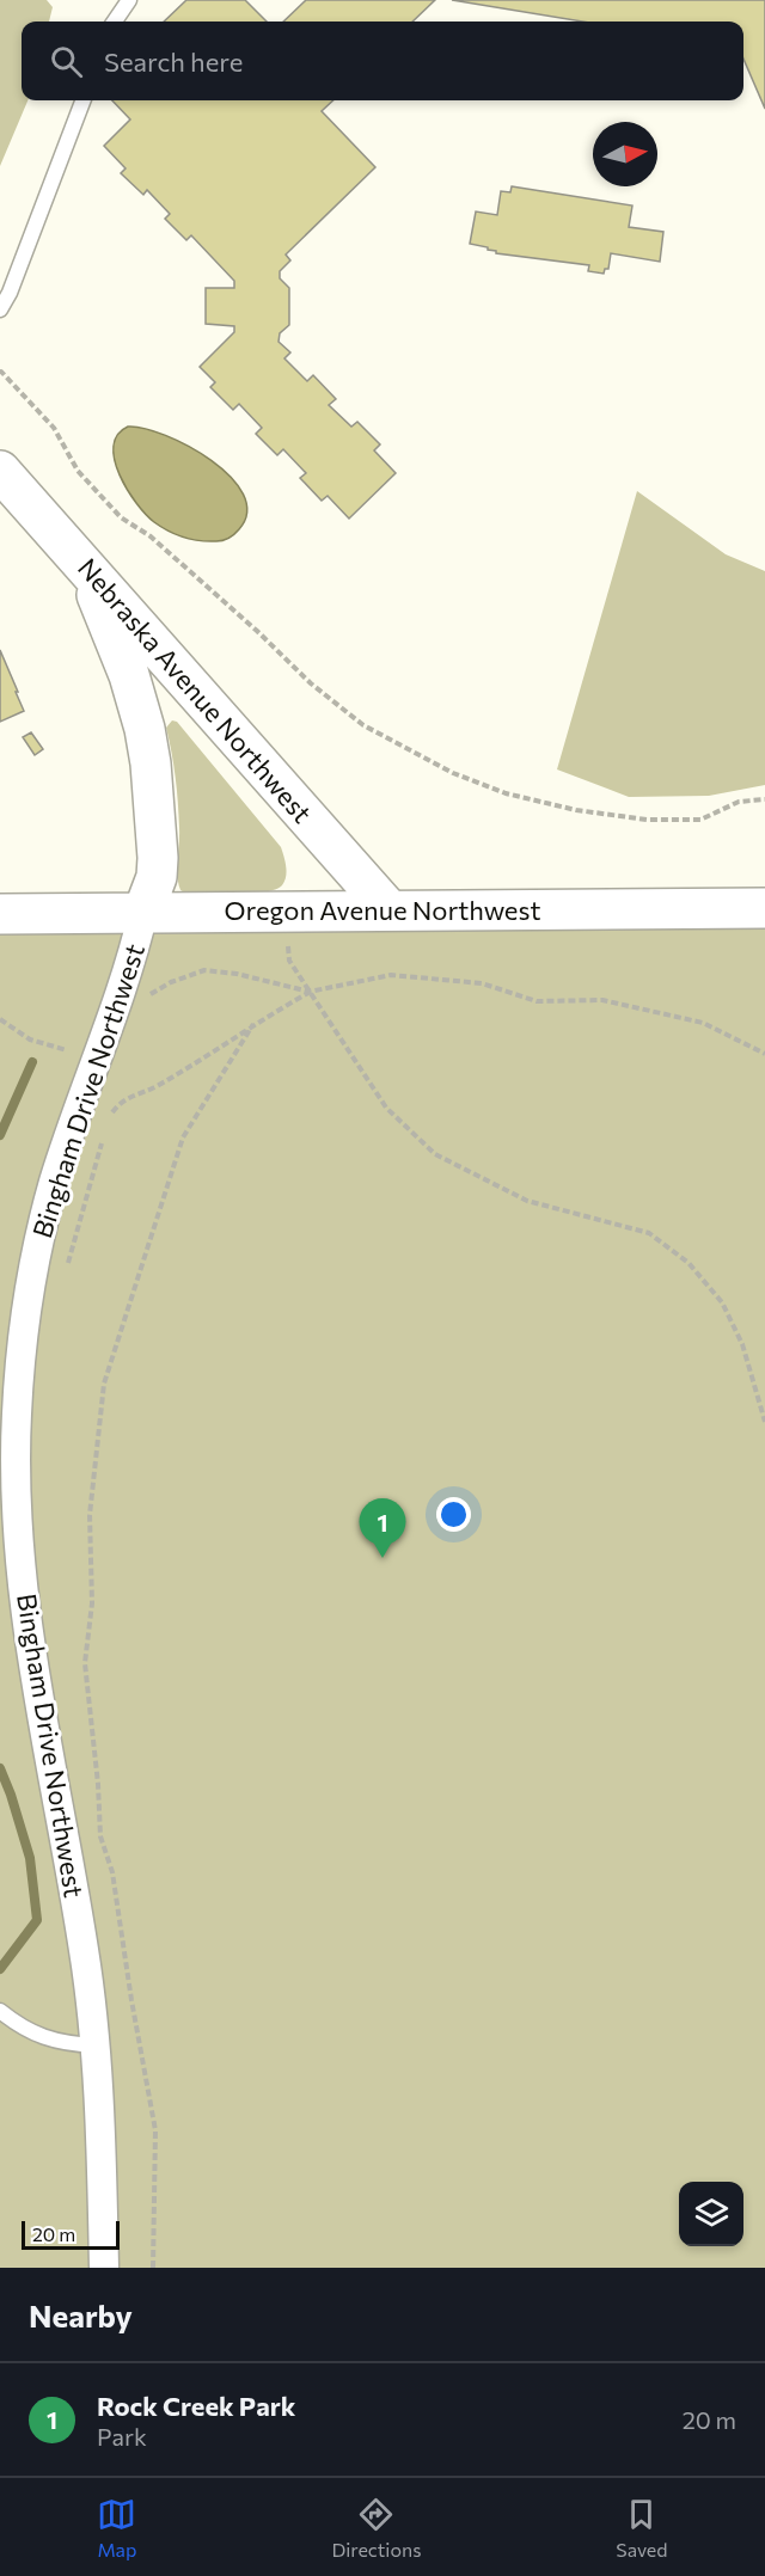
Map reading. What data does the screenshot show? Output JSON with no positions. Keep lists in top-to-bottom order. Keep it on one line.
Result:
{"streets":{"street":["Nebraska Avenue Northwest","Oregon Avenue Northwest","Bingham Drive Northwest"]},"crossings":[["Nebraska Avenue Northwest","Oregon Avenue Northwest"],["Nebraska Avenue Northwest","Bingham Drive Northwest"],["Oregon Avenue Northwest","Bingham Drive Northwest"]],"scale_bar":"20 m","north":"right","page":{"search":"Search here","pins":"1","scale":"20 m","heading":"Nearby","list":[{"mark":"1","name":"Rock Creek Park","note":"Park","value":"20 m"}],"nav":["Map","Directions","Saved"]}}
